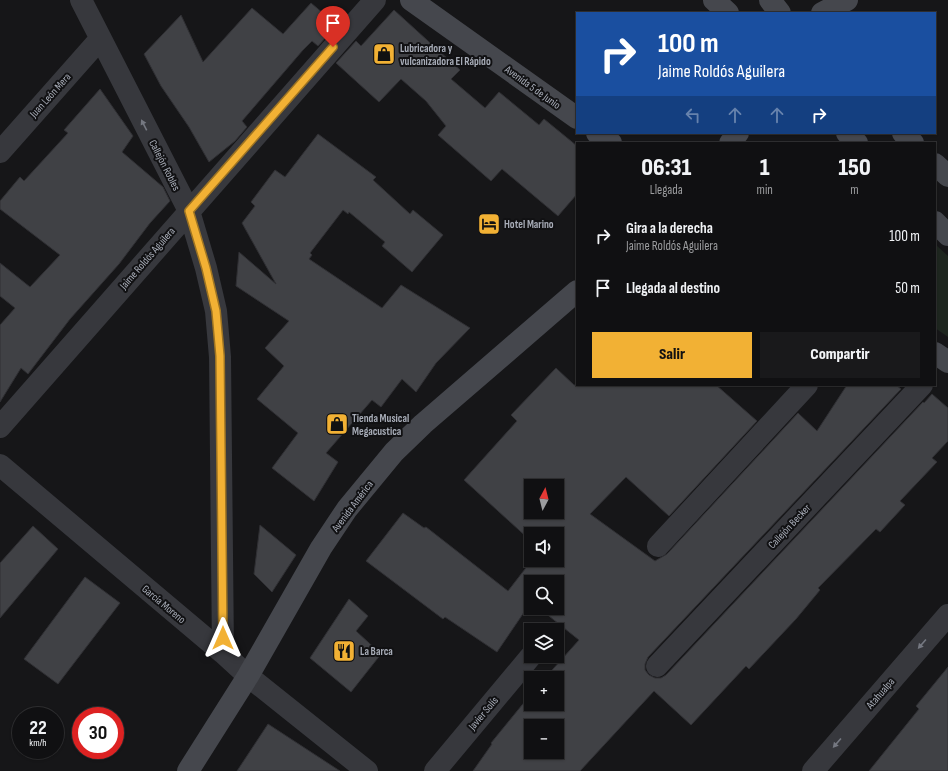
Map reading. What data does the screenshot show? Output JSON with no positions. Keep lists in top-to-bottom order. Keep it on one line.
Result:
{"streets":{"street":["Avenida 5 de Junio","Juan León Mera","Callejón Robles","Jaime Roldós Aguilera","Avenida América","Callejón Becker","García Moreno","Atahualpa","Javier Solís"]},"crossings":[["Juan León Mera","Callejón Robles"],["Callejón Robles","Jaime Roldós Aguilera"],["Callejón Robles","García Moreno"],["Avenida América","García Moreno"]],"one_way":["Atahualpa"],"places":{"shop":["Lubricadora y vulcanizadora El Rápido","Tienda Musical Megacustica"],"hotel":["Hotel Marino"],"restaurant":["La Barca"]},"north":"top","page":{"turn":["100 m","Jaime Roldós Aguilera"],"eta":["06:31","Llegada","1","min","150","m"],"list":[{"name":"Gira a la derecha","note":"Jaime Roldós Aguilera","value":"100 m"},{"name":"Llegada al destino","value":"50 m"}],"buttons":["Salir","Compartir"],"map_buttons":["+","−"],"speed":"22 km/h","limit":"30"}}
